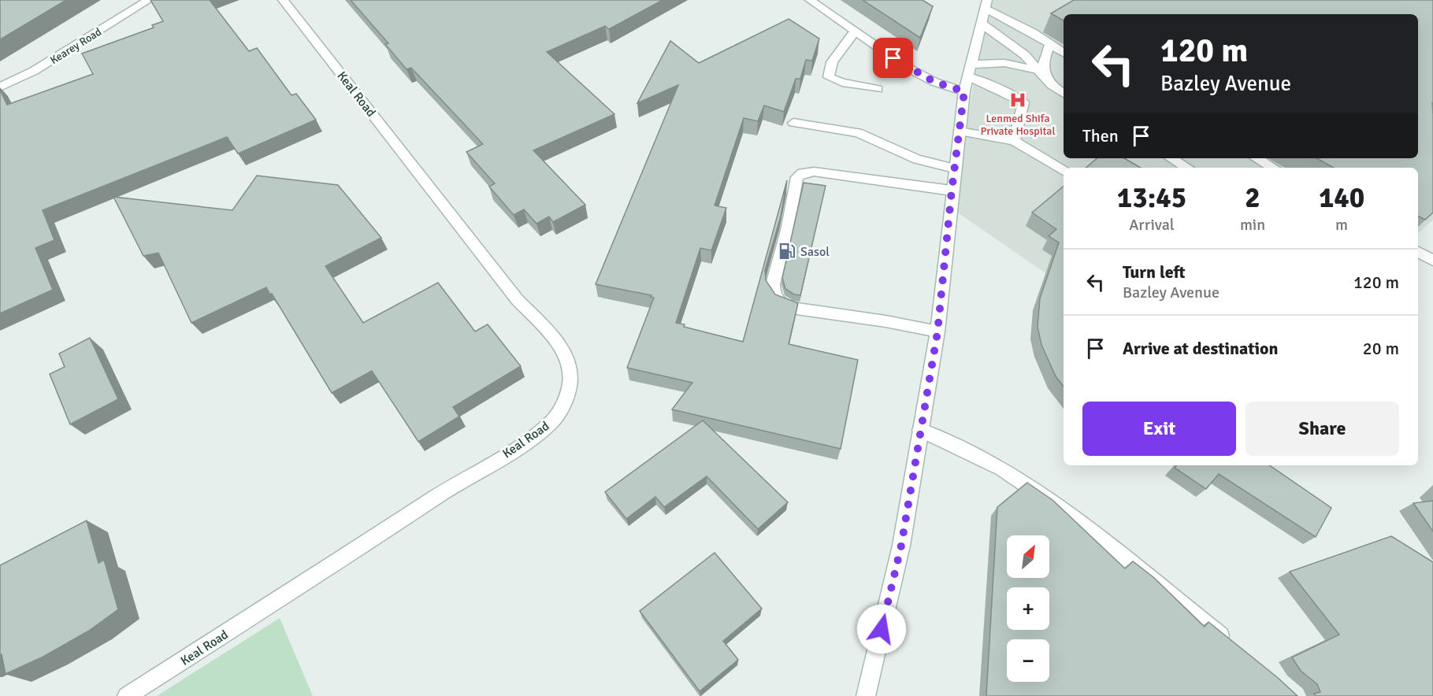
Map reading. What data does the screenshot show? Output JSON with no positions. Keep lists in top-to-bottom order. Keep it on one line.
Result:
{"streets":{"street":["Kearey Road","Keal Road"]},"places":{"hospital":["Lenmed Shifa Private Hospital"],"fuel station":["Sasol"]},"north":"top right","page":{"turn":["120 m","Bazley Avenue"],"then":"Then","eta":["13:45","Arrival","2","min","140","m"],"list":[{"name":"Turn left","note":"Bazley Avenue","value":"120 m"},{"name":"Arrive at destination","value":"20 m"}],"buttons":["Exit","Share"],"map_buttons":["+","−"]}}
